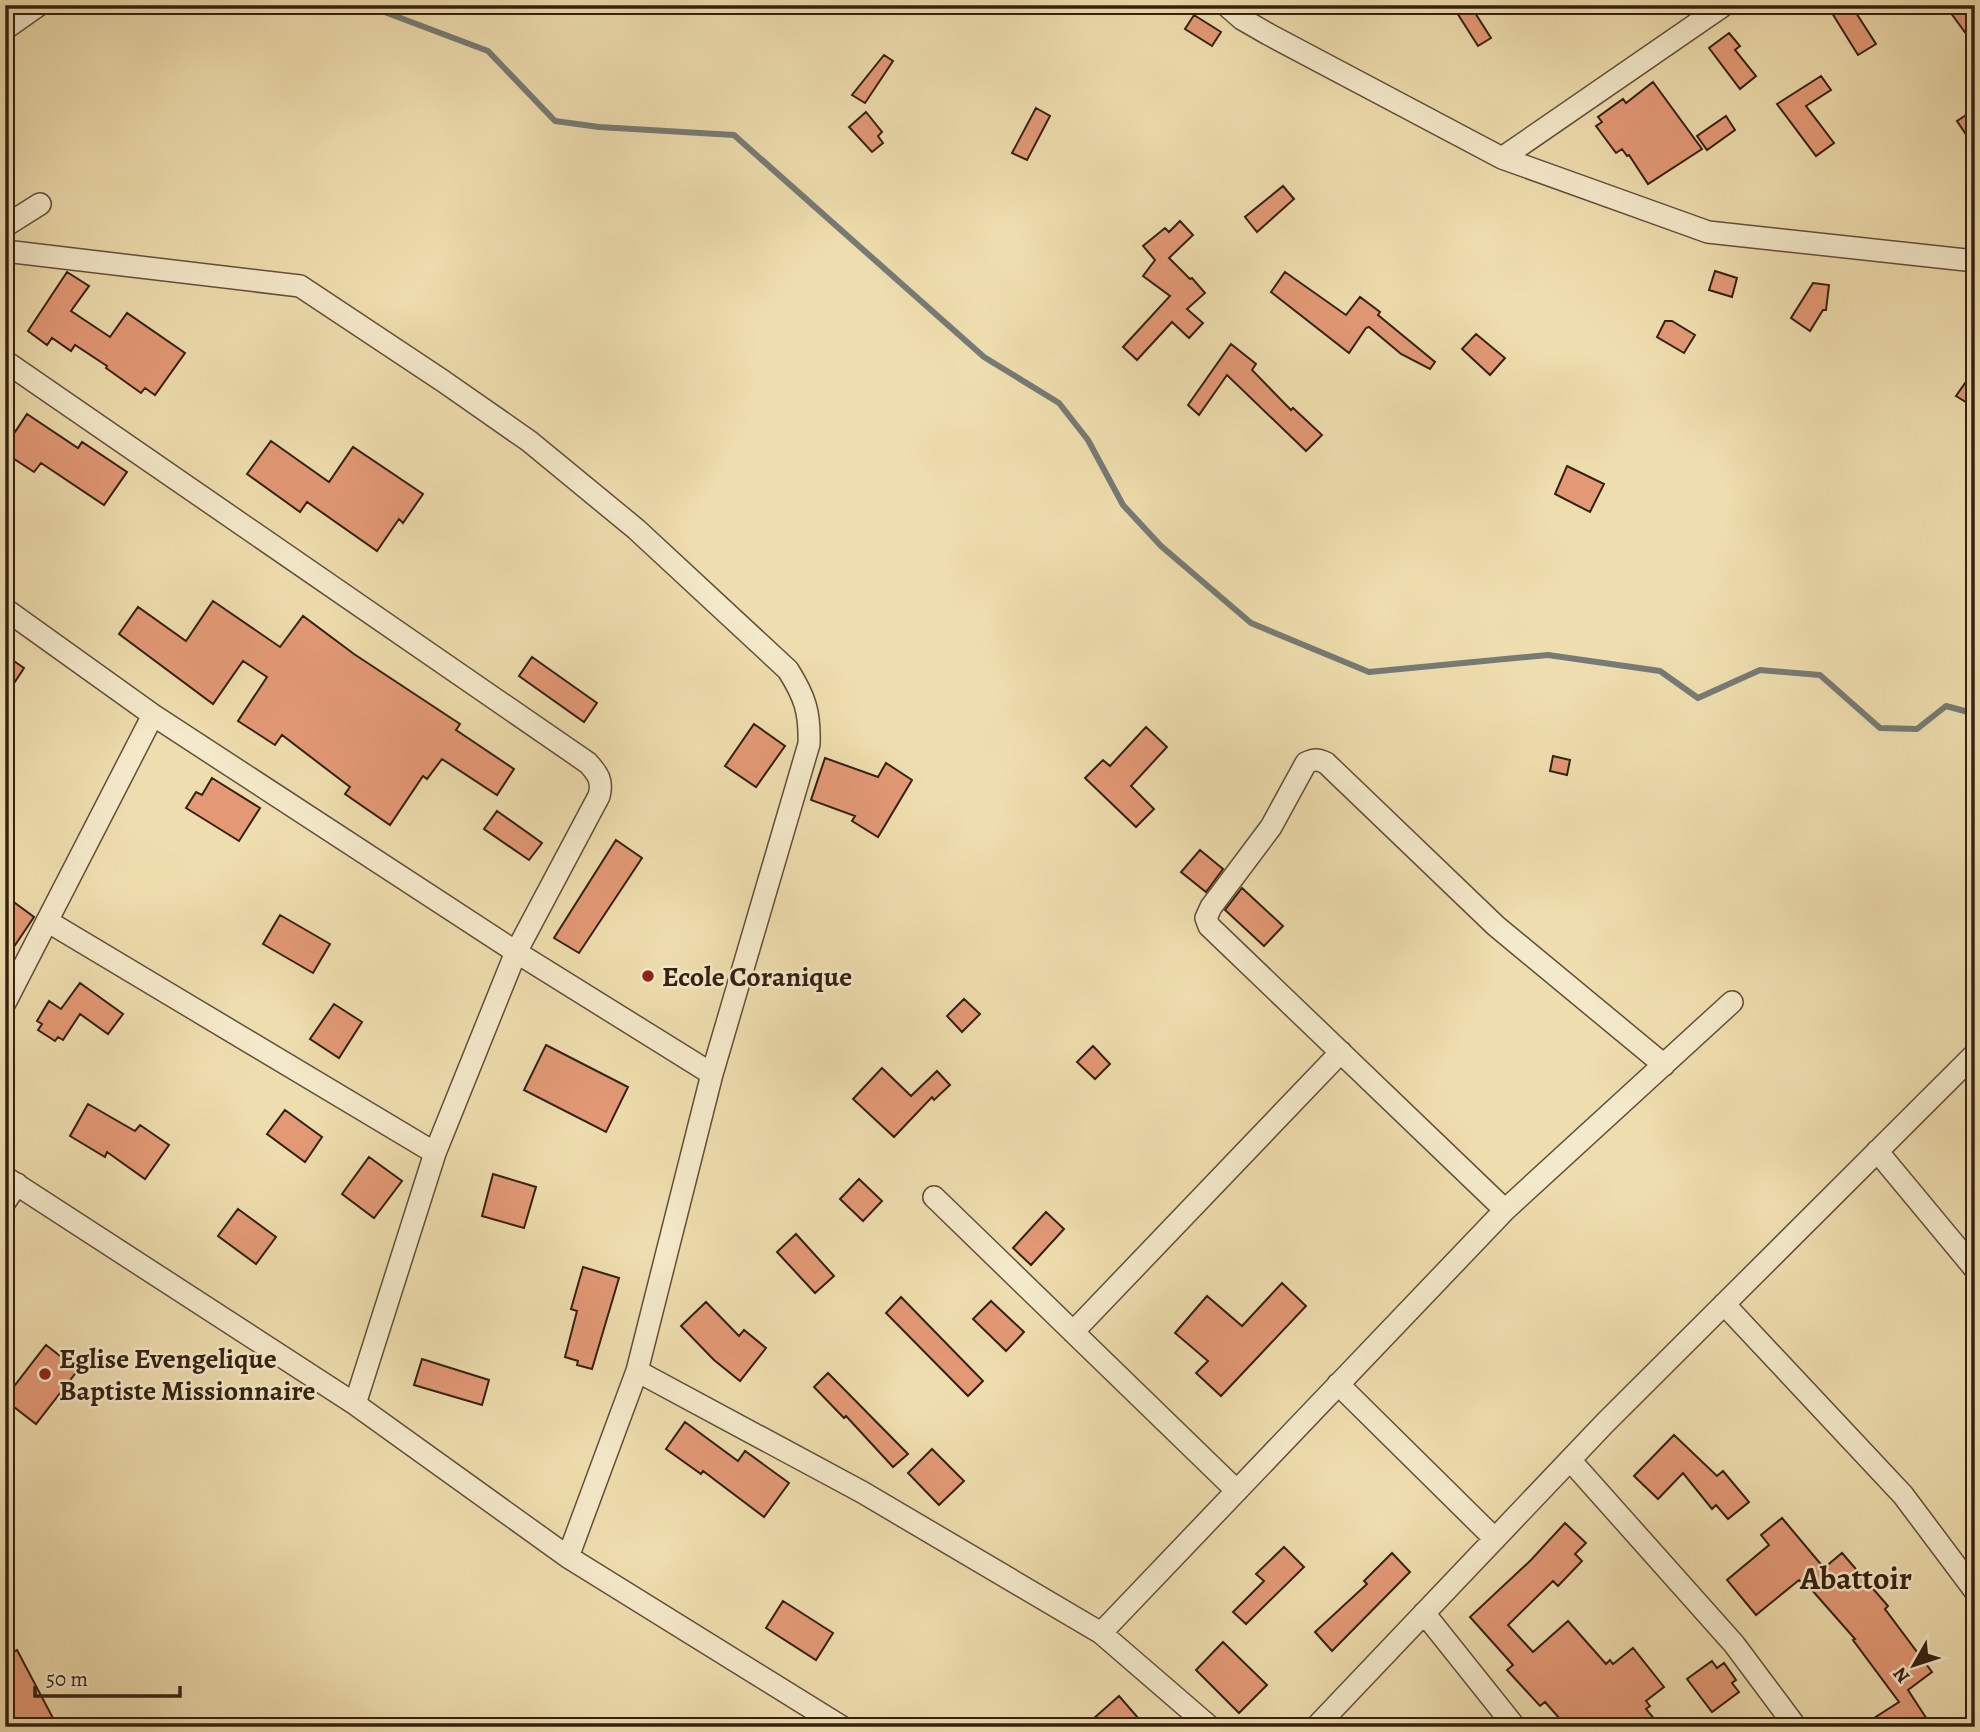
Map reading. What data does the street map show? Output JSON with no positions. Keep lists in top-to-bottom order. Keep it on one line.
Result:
{"districts":["Abattoir"],"places":["Ecole Coranique","Eglise Evengelique Baptiste Missionnaire"],"scale_bar":"50 m","north":"bottom left"}
